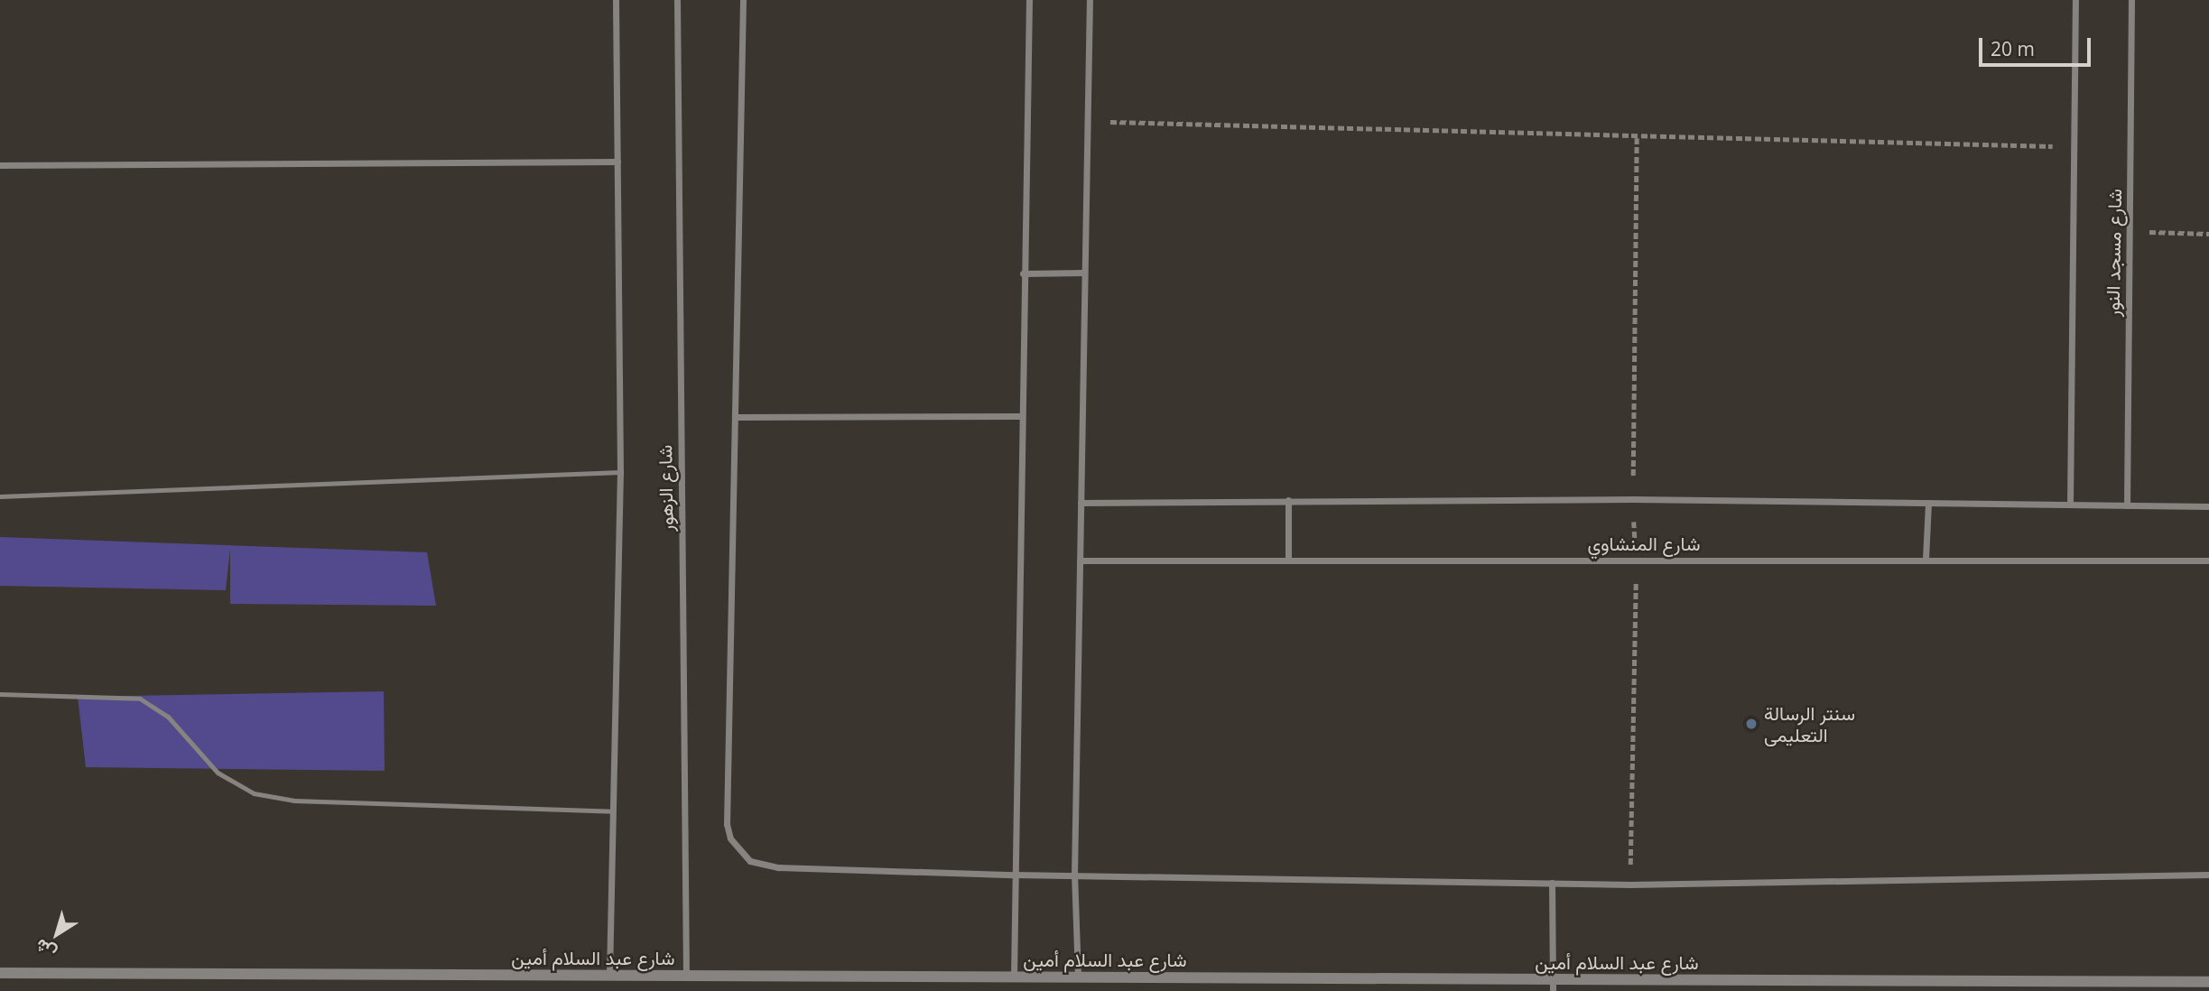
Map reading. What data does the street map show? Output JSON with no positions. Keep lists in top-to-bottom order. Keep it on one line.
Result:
{"streets":{"street":["شارع مسجد النور","شارع الزهور","شارع المنشاوي","شارع عبد السلام أمين"]},"crossings":[["شارع الزهور","شارع عبد السلام أمين"]],"places":["سنتر الرسالة التعليمى"],"scale_bar":"20 m","north":"bottom left"}
